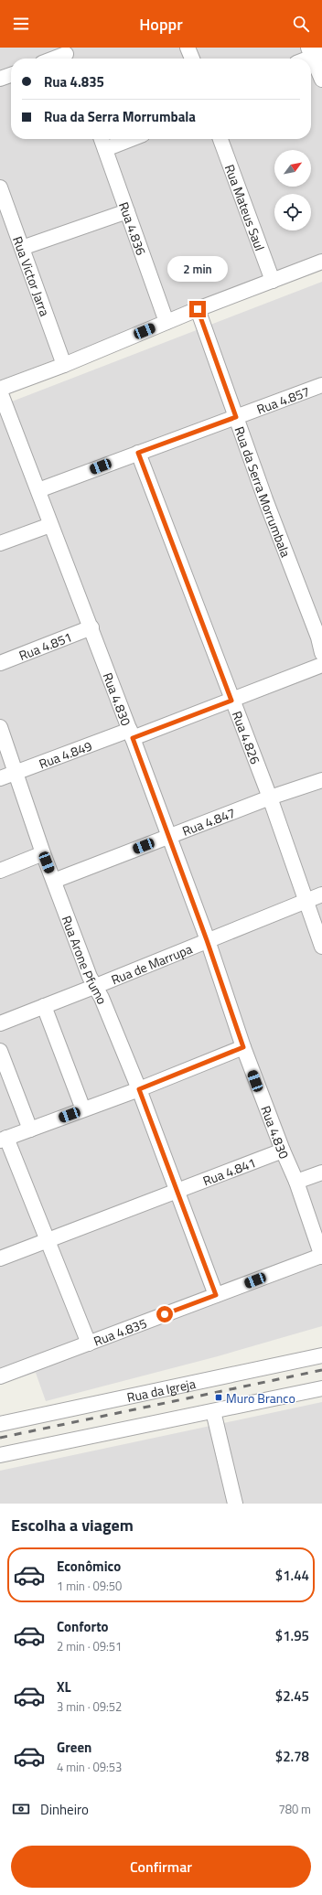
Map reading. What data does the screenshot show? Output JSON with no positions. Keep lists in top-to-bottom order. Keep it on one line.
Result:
{"streets":{"street":["Rua Mateus Saul","Rua 4.836","Rua Victor Jarra","Rua 4.857","Rua da Serra Morrumbala","Rua 4.851","Rua 4.830","Rua 4.826","Rua 4.849","Rua 4.847","Rua Arone Pfumo","Rua de Marrupa","Rua 4.841","Rua 4.835","Rua da Igreja"]},"crossings":[["Rua 4.857","Rua da Serra Morrumbala"],["Rua 4.857","Rua 4.830"],["Rua 4.857","Rua 4.826"],["Rua 4.851","Rua 4.830"],["Rua 4.830","Rua 4.849"],["Rua 4.830","Rua 4.847"],["Rua 4.830","Rua de Marrupa"],["Rua 4.830","Rua 4.841"],["Rua 4.830","Rua 4.835"],["Rua 4.826","Rua 4.849"],["Rua 4.826","Rua 4.847"],["Rua 4.826","Rua de Marrupa"],["Rua 4.849","Rua Arone Pfumo"],["Rua 4.847","Rua Arone Pfumo"],["Rua Arone Pfumo","Rua de Marrupa"],["Rua Arone Pfumo","Rua 4.841"],["Rua Arone Pfumo","Rua 4.835"]],"places":{"transit":["Muro Branco"]},"north":"top right","page":{"header":"Hoppr","banner":["Rua 4.835","Rua da Serra Morrumbala"],"bubble":"2 min","heading":"Escolha a viagem","list":[{"name":"Econômico","note":"1 min · 09:50","value":"$1.44"},{"name":"Conforto","note":"2 min · 09:51","value":"$1.95"},{"name":"XL","note":"3 min · 09:52","value":"$2.45"},{"name":"Green","note":"4 min · 09:53","value":"$2.78"}],"pay":["Dinheiro","780 m"],"buttons":"Confirmar"}}
